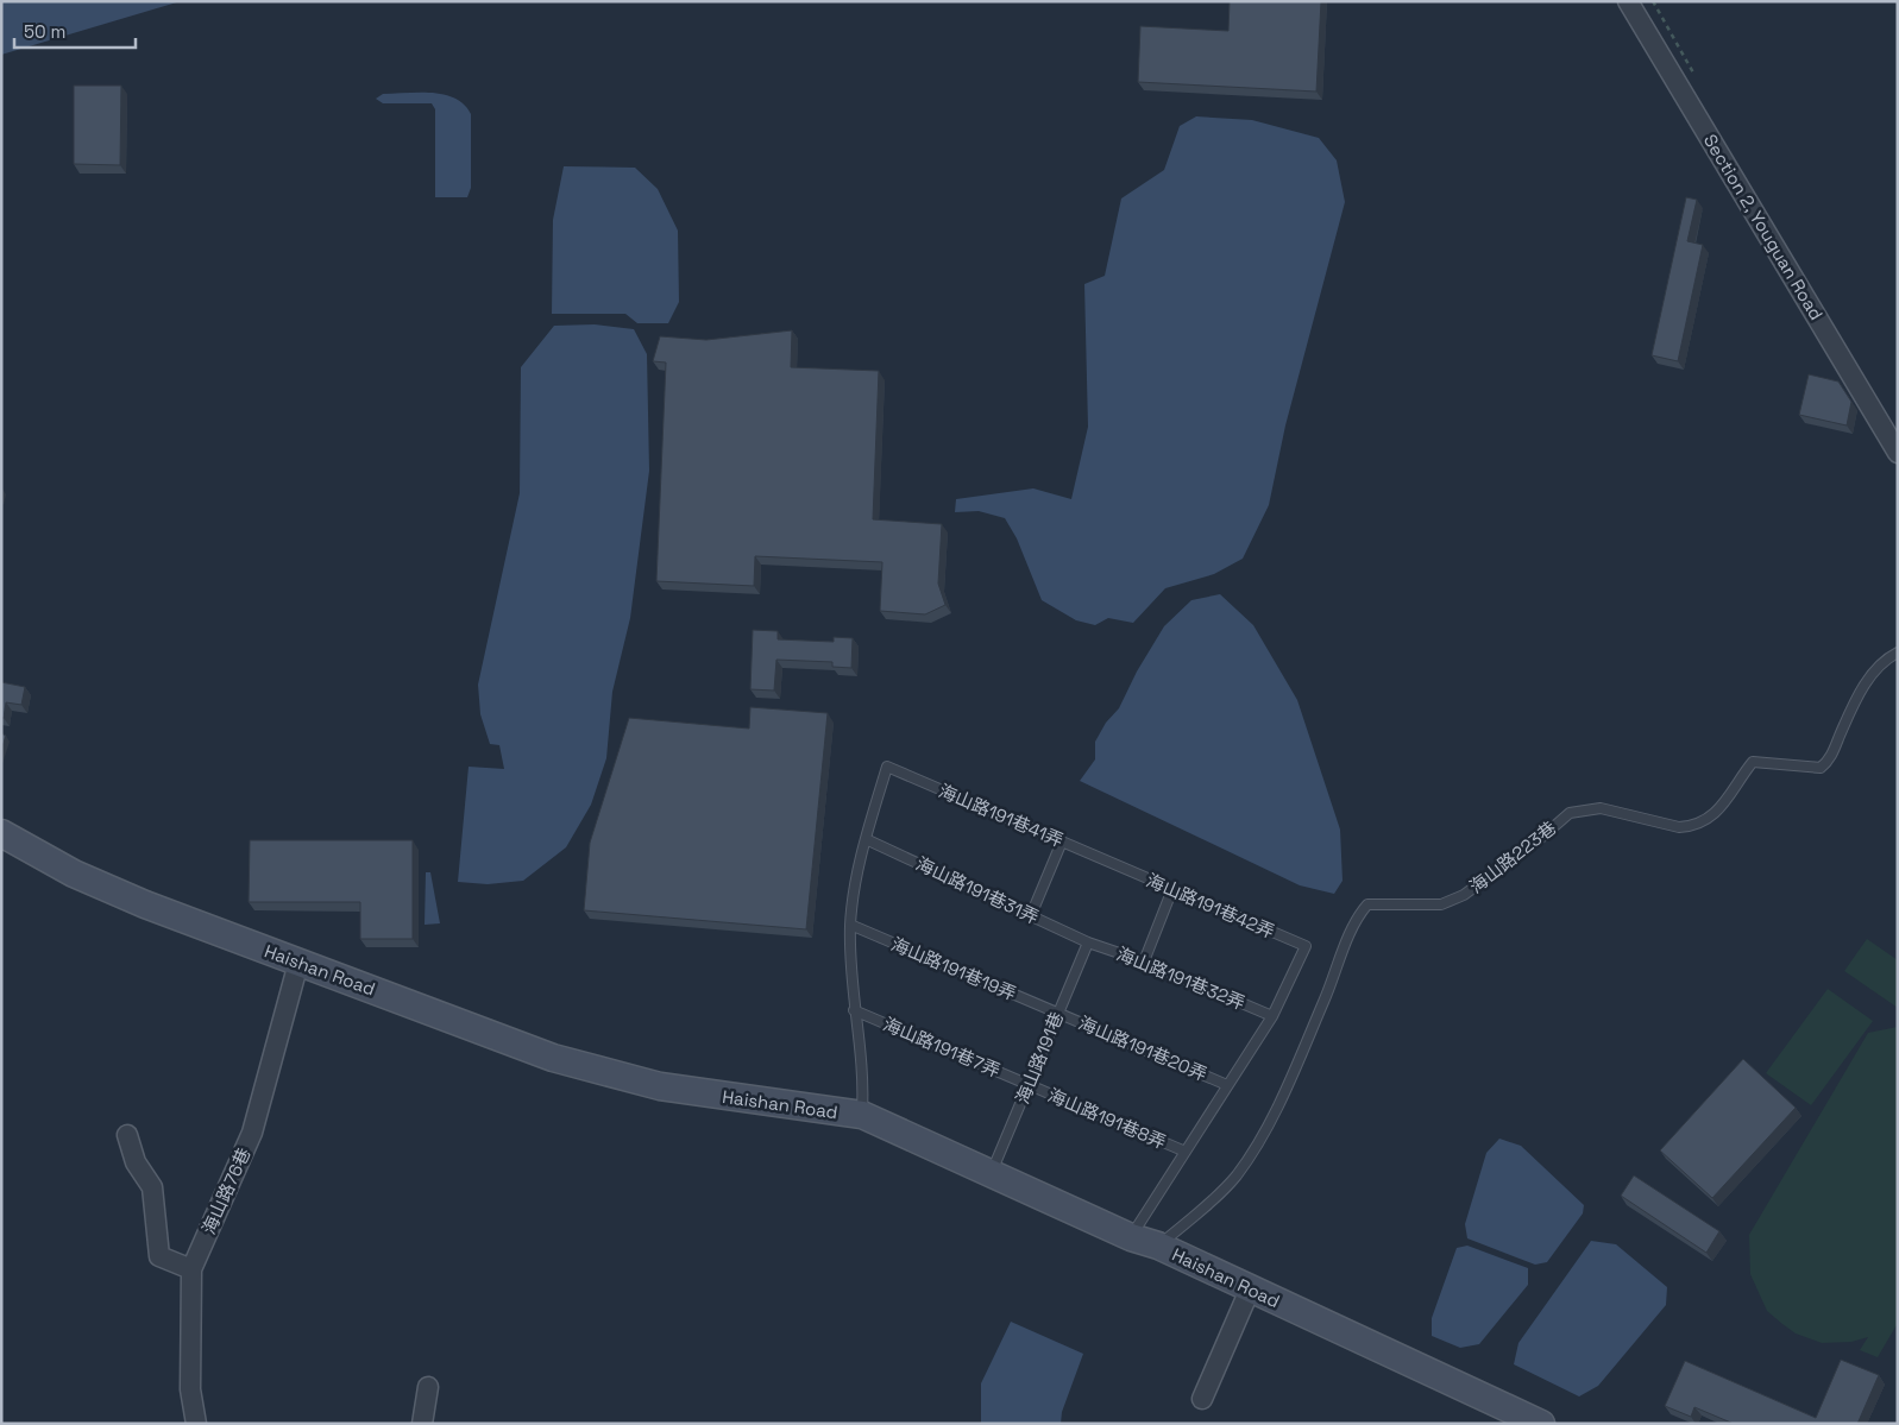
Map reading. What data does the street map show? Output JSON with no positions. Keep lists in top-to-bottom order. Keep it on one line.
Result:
{"streets":{"main road":["Haishan Road"],"street":["Section 2, Youguan Road","海山路76巷"],"lane":["海山路191巷41弄","海山路223巷","海山路191巷31弄","海山路191巷42弄","海山路191巷19弄","海山路191巷32弄","海山路191巷7弄","海山路191巷20弄","海山路191巷","海山路191巷8弄"]},"crossings":[["海山路191巷41弄","海山路191巷31弄"],["海山路191巷41弄","海山路191巷42弄"],["海山路223巷","Haishan Road"],["海山路191巷31弄","海山路191巷32弄"],["海山路191巷31弄","海山路191巷"],["海山路191巷42弄","海山路191巷32弄"],["海山路191巷19弄","海山路191巷20弄"],["海山路191巷19弄","海山路191巷"],["Haishan Road","海山路191巷"],["Haishan Road","海山路76巷"],["海山路191巷32弄","海山路191巷"],["海山路191巷7弄","海山路191巷"],["海山路191巷7弄","海山路191巷8弄"],["海山路191巷20弄","海山路191巷"],["海山路191巷","海山路191巷8弄"]],"scale_bar":"50 m"}
